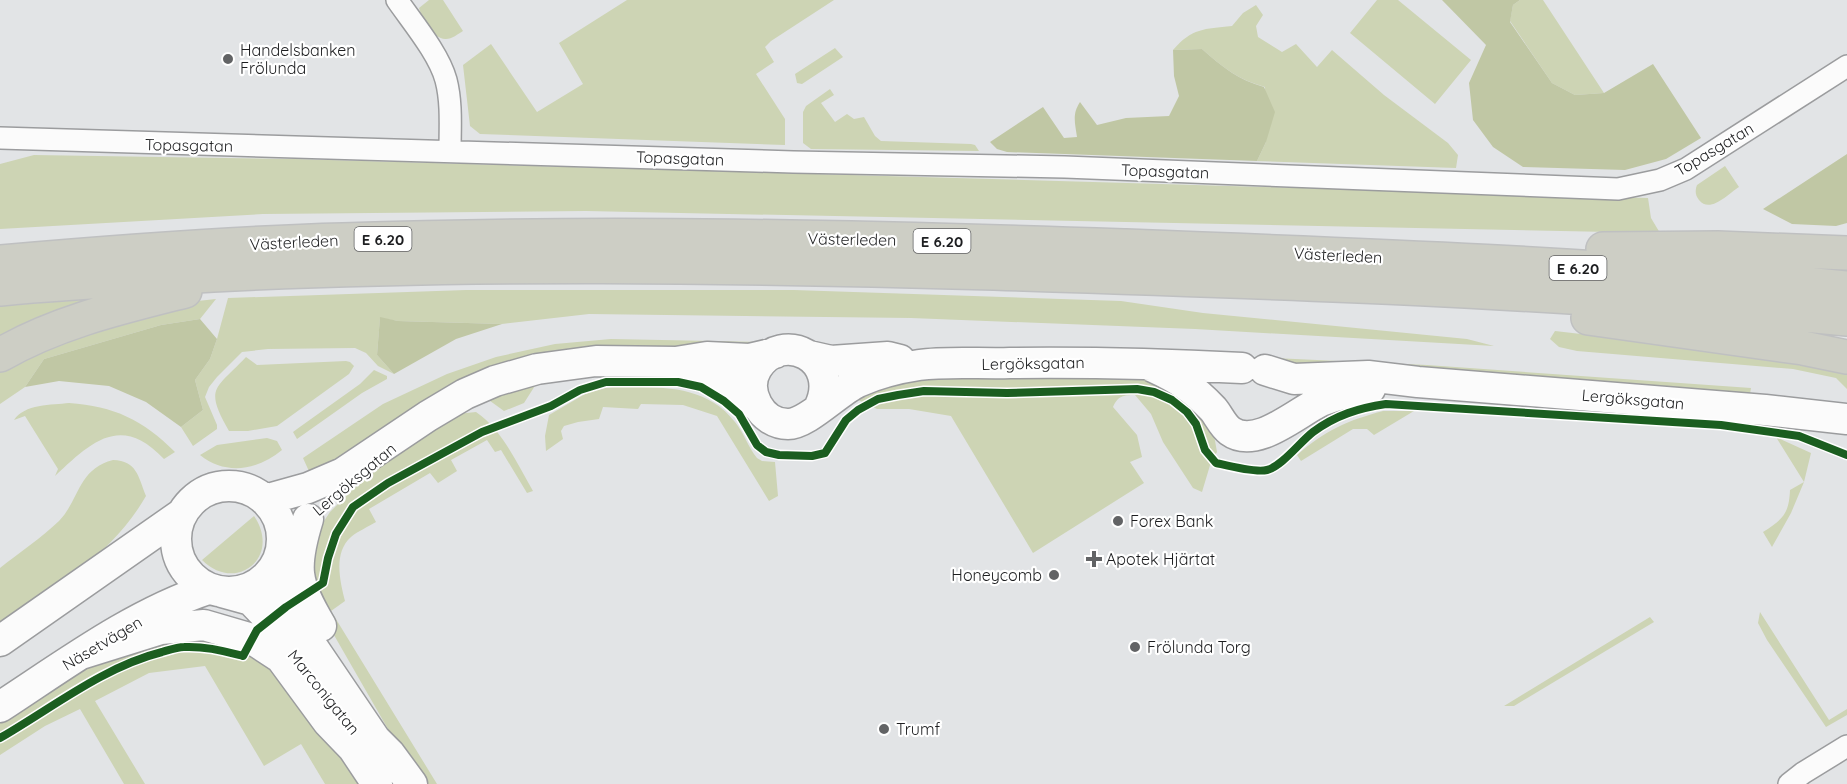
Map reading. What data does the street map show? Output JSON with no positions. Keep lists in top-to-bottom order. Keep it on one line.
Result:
{"streets":{"highway":["E 6.20","Västerleden"],"street":["Topasgatan","Lergöksgatan","Näsetvägen","Marconigatan"]},"crossings":[["Lergöksgatan","Näsetvägen"],["Lergöksgatan","Marconigatan"],["Näsetvägen","Marconigatan"]],"places":{"other":["Handelsbanken Frölunda","Forex Bank","Honeycomb","Frölunda Torg","Trumf"],"health":["Apotek Hjärtat"]}}
